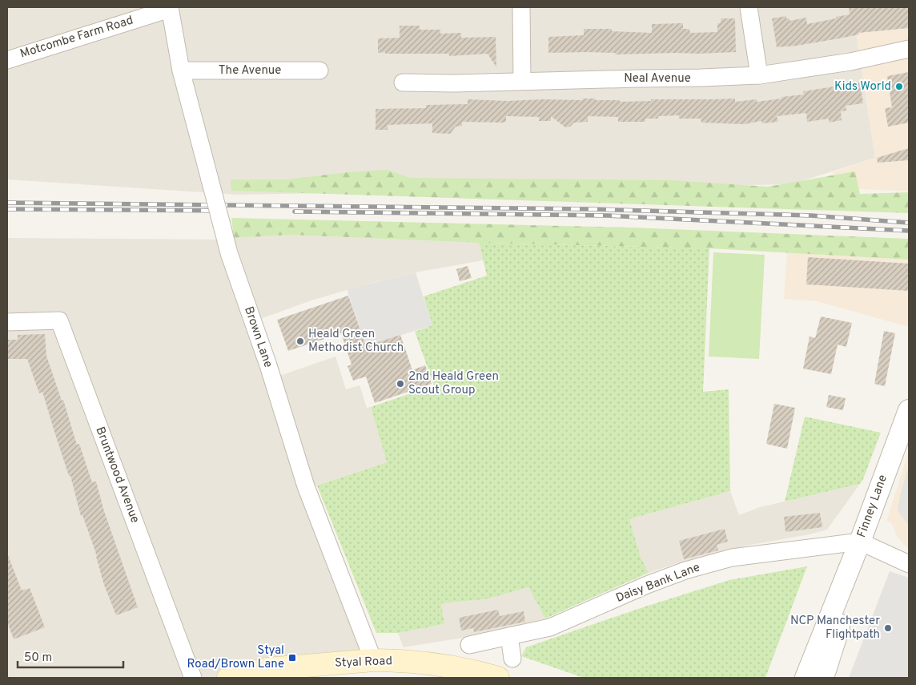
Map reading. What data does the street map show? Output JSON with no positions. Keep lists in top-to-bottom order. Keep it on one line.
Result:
{"streets":{"main road":["Styal Road"],"street":["Motcombe Farm Road","The Avenue","Neal Avenue","Brown Lane","Bruntwood Avenue","Finney Lane","Daisy Bank Lane"]},"crossings":[["Motcombe Farm Road","Brown Lane"],["The Avenue","Brown Lane"],["Brown Lane","Styal Road"],["Finney Lane","Daisy Bank Lane"]],"places":{"other":["Kids World","Heald Green Methodist Church","2nd Heald Green Scout Group","NCP Manchester Flightpath"],"transit":["Styal Road/Brown Lane"]},"scale_bar":"50 m"}
